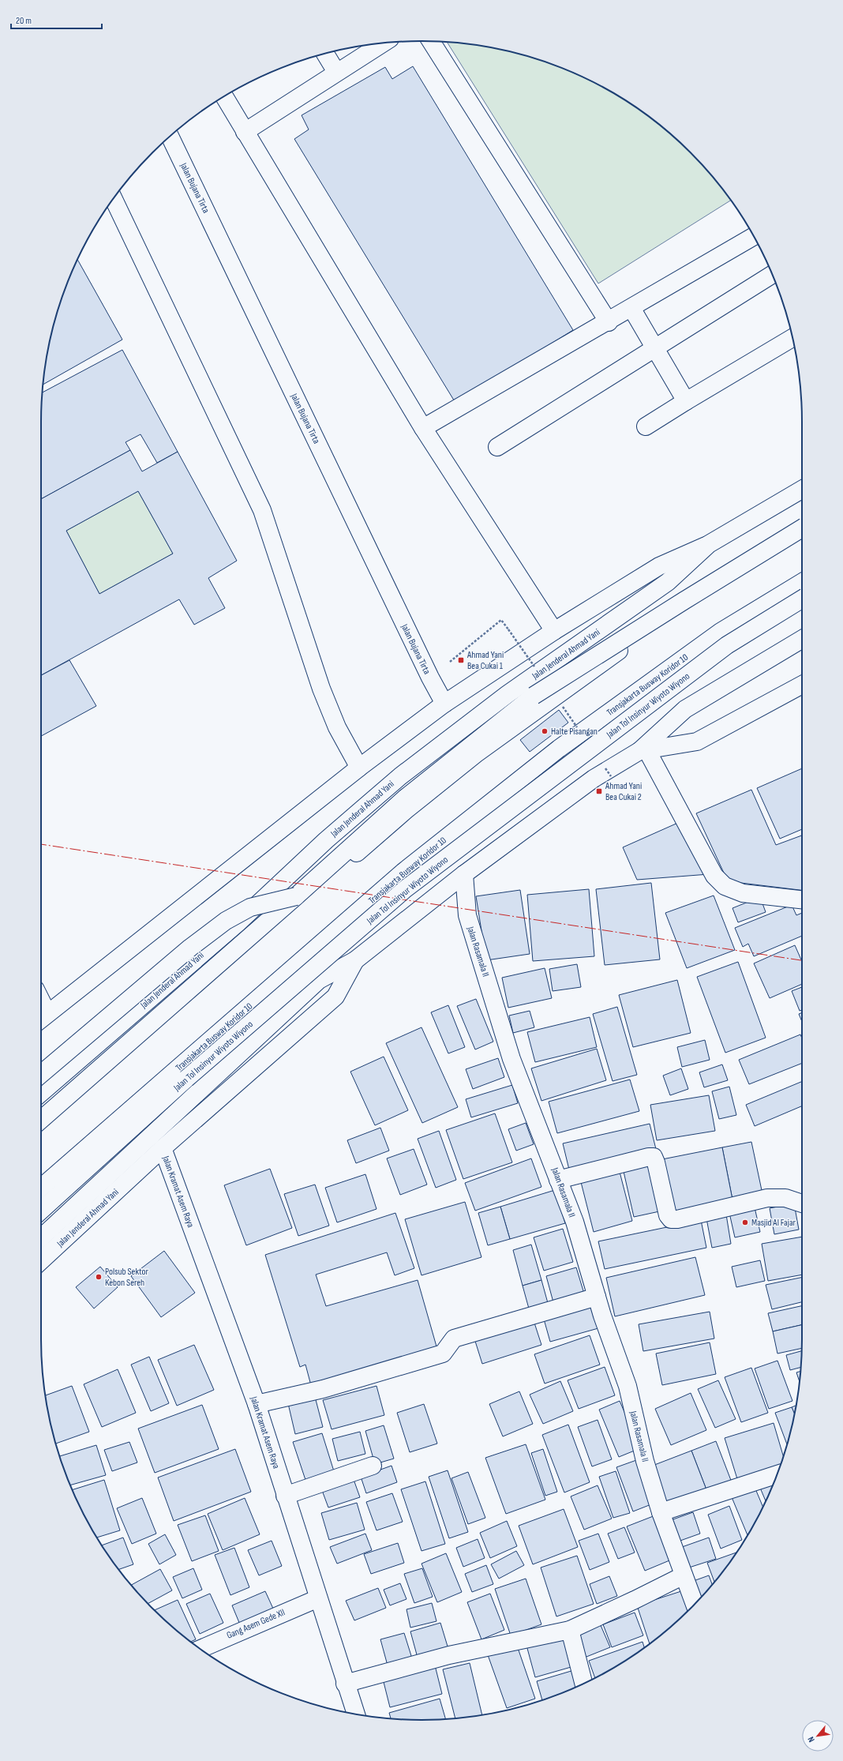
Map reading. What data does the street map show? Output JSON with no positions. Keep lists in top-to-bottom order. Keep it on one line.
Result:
{"streets":{"main road":["Jalan Bujana Tirta","Jalan Jenderal Ahmad Yani","Transjakarta Busway Koridor 10","Jalan Tol Insinyur Wiyoto Wiyono","Jalan Rasamala II","Jalan Kramat Asem Raya","Gang Asem Gede XII"]},"crossings":[["Jalan Bujana Tirta","Jalan Jenderal Ahmad Yani"],["Jalan Jenderal Ahmad Yani","Jalan Rasamala II"],["Jalan Jenderal Ahmad Yani","Jalan Kramat Asem Raya"],["Jalan Kramat Asem Raya","Gang Asem Gede XII"]],"places":{"transit":["Ahmad Yani Bea Cukai 1","Ahmad Yani Bea Cukai 2"],"other":["Halte Pisangan","Masjid Al Fajar","Polsub Sektor Kebon Sereh"]},"scale_bar":"20 m","north":"bottom left"}
